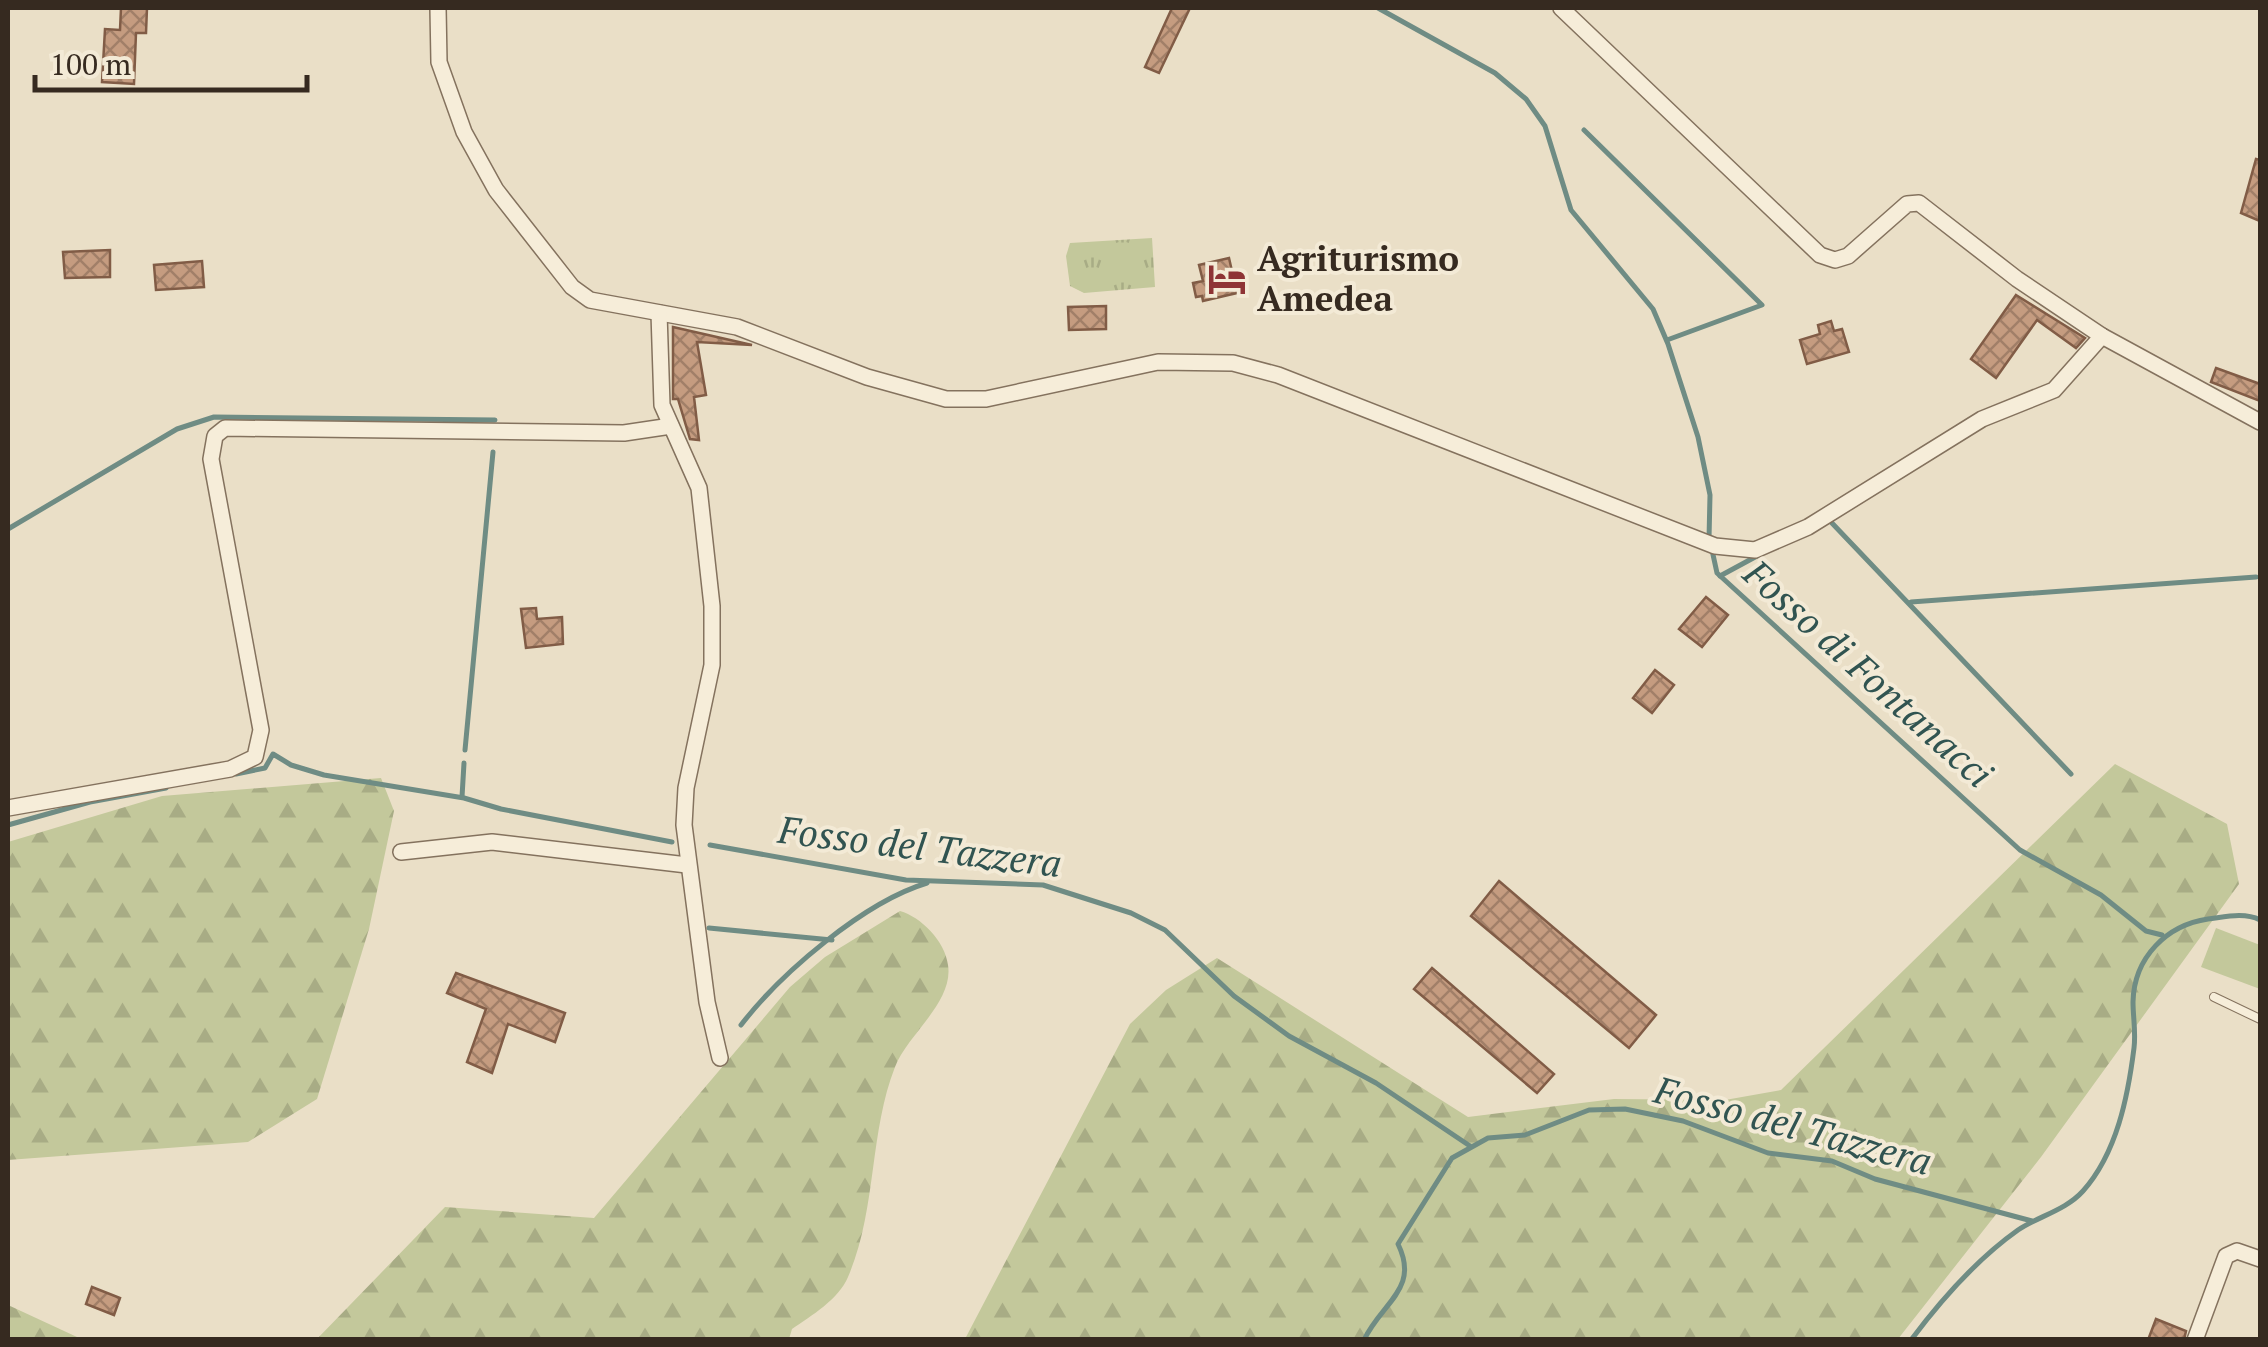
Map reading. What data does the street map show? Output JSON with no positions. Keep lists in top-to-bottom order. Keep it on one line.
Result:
{"water":["Fosso di Fontanacci","Fosso del Tazzera"],"places":{"hotel":["Agriturismo Amedea"]},"scale_bar":"100 m"}
